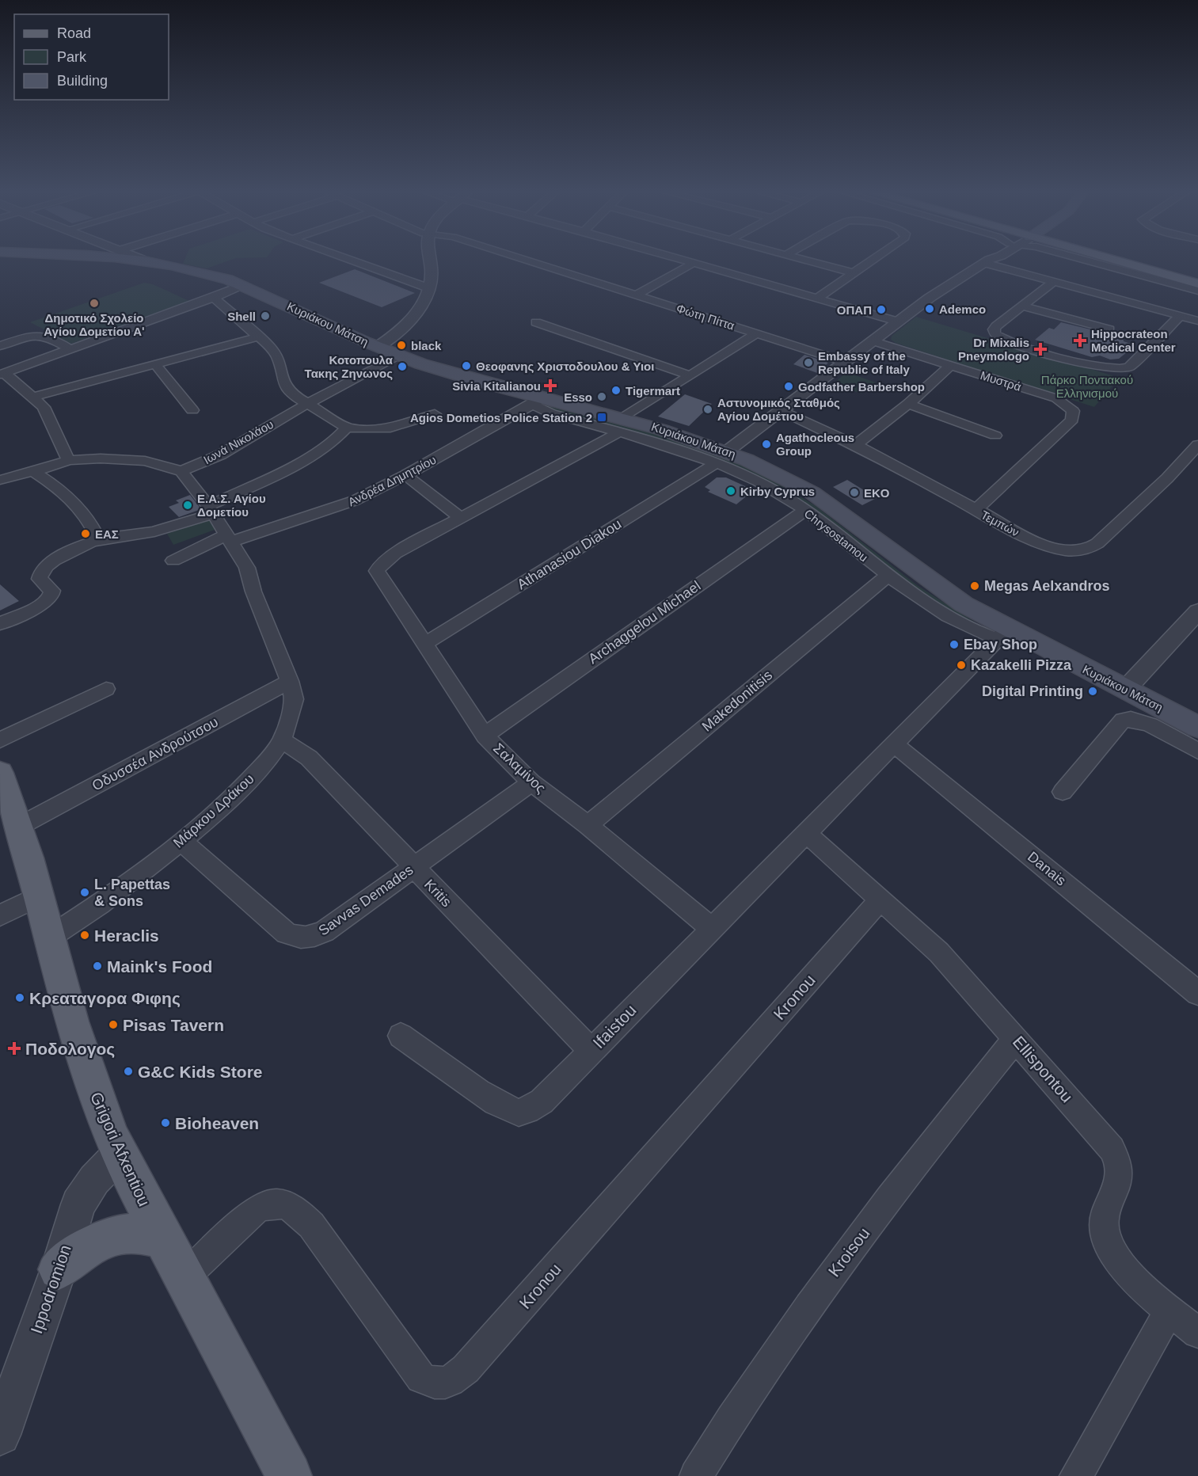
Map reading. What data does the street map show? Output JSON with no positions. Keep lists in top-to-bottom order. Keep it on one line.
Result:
{"streets":{"main road":["Κυριάκου Μάτση","Grigori Afxentiou"],"street":["Φώτη Πίττα","Μυστρά","Ιωνά Νικολάου","Ανδρέα Δημητρίου","Τεμπών","Chrysostamou","Athanasiou Diakou","Archaggelou Michael","Makedonitisis","Οδυσσέα Ανδρούτσου","Σαλαμίνος","Μάρκου Δράκου","Danais","Kritis","Savvas Demades","Kronou","Ifaistou","Ellispontou","Kroisou","Ippodromion"]},"crossings":[["Κυριάκου Μάτση","Ιωνά Νικολάου"],["Κυριάκου Μάτση","Ανδρέα Δημητρίου"],["Κυριάκου Μάτση","Chrysostamou"],["Κυριάκου Μάτση","Athanasiou Diakou"],["Κυριάκου Μάτση","Ifaistou"],["Μυστρά","Τεμπών"],["Ιωνά Νικολάου","Μάρκου Δράκου"],["Ανδρέα Δημητρίου","Μάρκου Δράκου"],["Chrysostamou","Athanasiou Diakou"],["Chrysostamou","Archaggelou Michael"],["Chrysostamou","Makedonitisis"],["Chrysostamou","Ifaistou"],["Athanasiou Diakou","Σαλαμίνος"],["Archaggelou Michael","Σαλαμίνος"],["Makedonitisis","Σαλαμίνος"],["Οδυσσέα Ανδρούτσου","Μάρκου Δράκου"],["Οδυσσέα Ανδρούτσου","Grigori Afxentiou"],["Σαλαμίνος","Savvas Demades"],["Σαλαμίνος","Ifaistou"],["Μάρκου Δράκου","Kritis"],["Μάρκου Δράκου","Savvas Demades"],["Μάρκου Δράκου","Grigori Afxentiou"],["Danais","Ifaistou"],["Kritis","Savvas Demades"],["Kritis","Ifaistou"],["Kronou","Ellispontou"],["Kronou","Grigori Afxentiou"],["Ifaistou","Ellispontou"],["Ellispontou","Kroisou"],["Grigori Afxentiou","Ippodromion"]],"parks":["Πάρκο Ποντιακού Ελληνισμού"],"places":{"other":["Δημοτικό Σχολείο Αγίου Δομετίου Αʹ","Ademco","ΟΠΑΠ","Shell","black","Embassy of the Republic of Italy","Θεοφανης Χριστοδουλου & Υιοι","Κοτοπουλα Τακης Ζηνωνος","Godfather Barbershop","Tigermart","Esso","Αστυνομικός Σταθμός Αγίου Δομέτιου","Agathocleous Group","Kirby Cyprus","EKO","Ε.Α.Σ. Αγίου Δομετίου","ΕΑΣ","Megas Aelxandros","Ebay Shop","Kazakelli Pizza","Digital Printing","L. Papettas & Sons","Heraclis","Maink's Food","Κρεαταγορα Φιφης","Pisas Tavern","G&C Kids Store","Bioheaven"],"health":["Hippocrateon Medical Center","Dr Mixalis Pneymologo","Sivia Kitalianou","Ποδολογος"],"transit":["Agios Dometios Police Station 2"]},"legend":["Road","Park","Building"]}
